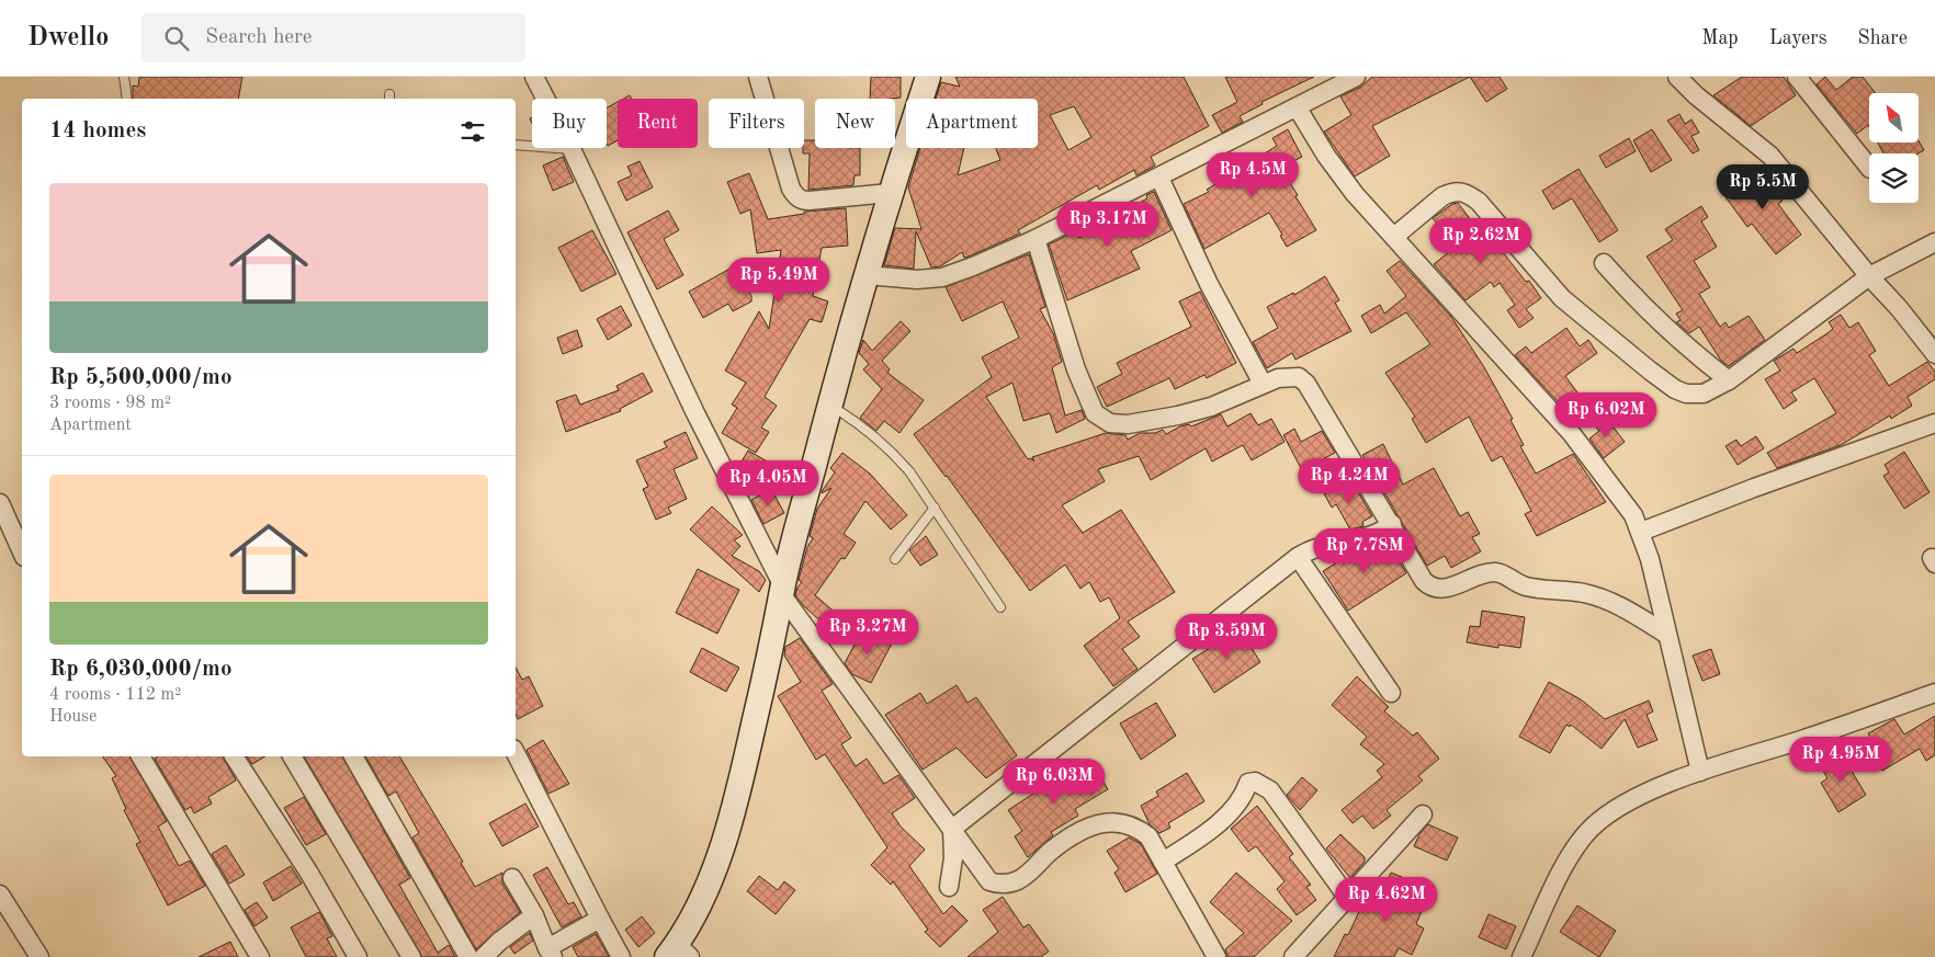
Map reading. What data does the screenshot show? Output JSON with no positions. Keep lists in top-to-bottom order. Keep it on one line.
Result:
{"north":"top left","page":{"header":"Dwello","search":"Search here","nav":["Map","Layers","Share"],"chip":["Buy","Rent","Filters","New","Apartment"],"heading":"14 homes","price":["Rp 4.5M","Rp 5.5M","Rp 3.17M","Rp 2.62M","Rp 5.49M","Rp 6.02M","Rp 4.24M","Rp 4.05M","Rp 7.78M","Rp 3.27M","Rp 3.59M","Rp 4.95M","Rp 6.03M","Rp 4.62M"],"list":[{"name":"Rp 5,500,000/mo","note":"3 rooms · 98 m² · Apartment"},{"name":"Rp 6,030,000/mo","note":"4 rooms · 112 m² · House"}]}}
